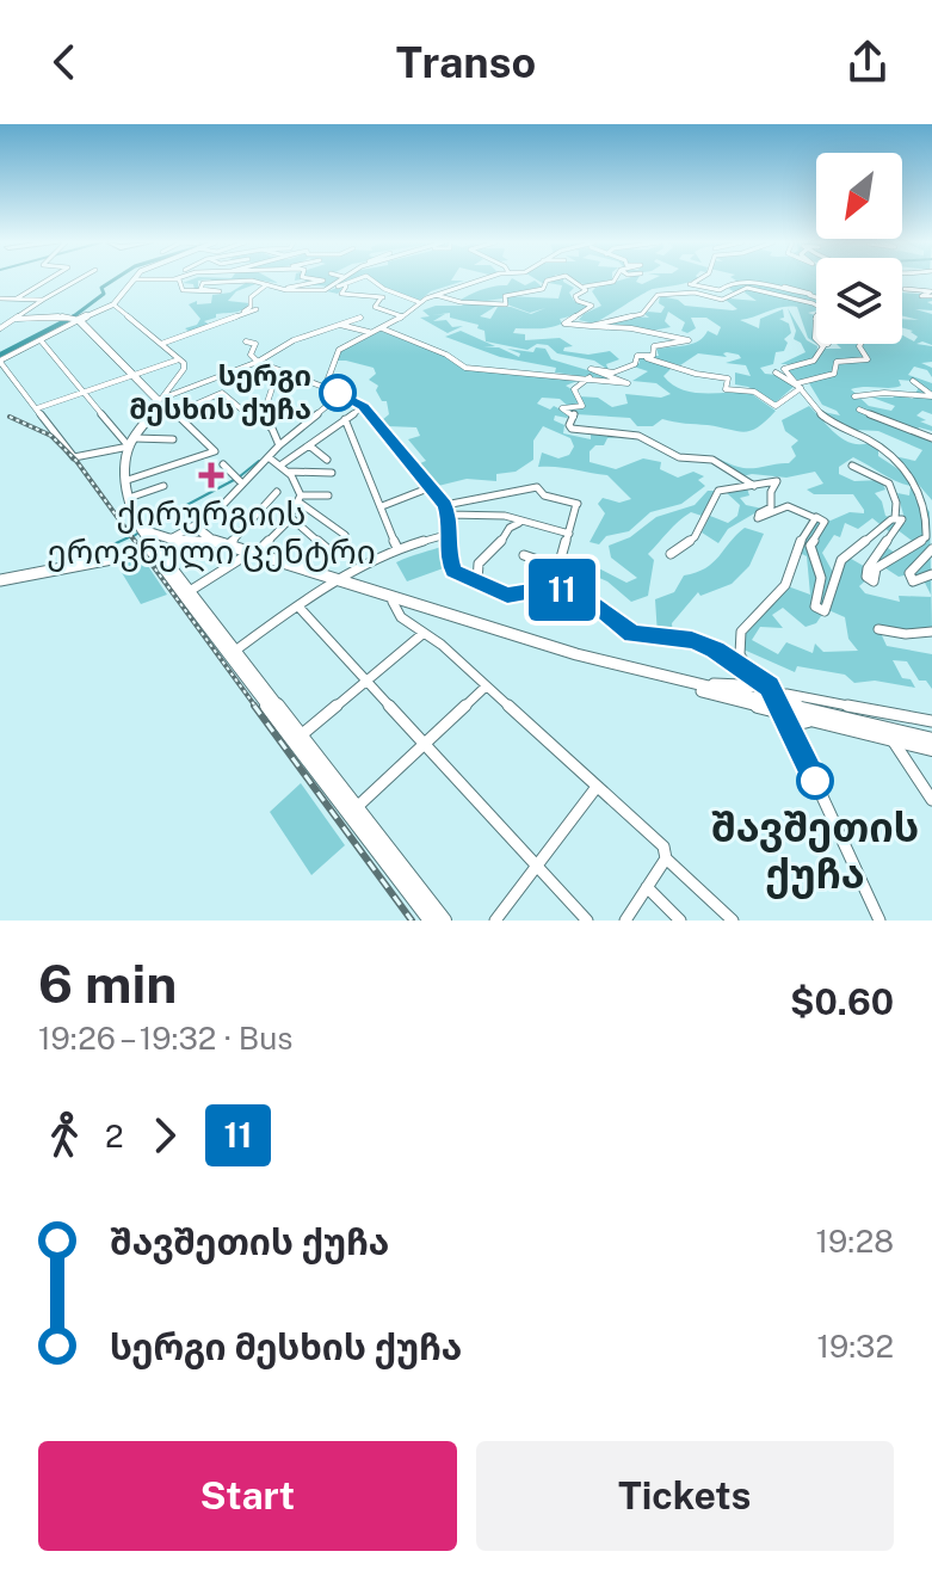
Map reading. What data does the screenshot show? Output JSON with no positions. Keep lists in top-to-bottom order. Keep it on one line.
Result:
{"places":{"other":["სერგი მესხის ქუჩა","შავშეთის ქუჩა"],"health":["ქირურგიის ეროვნული ცენტრი"]},"lines":["bus line 11"],"north":"bottom left","page":{"header":"Transo","on_map":"11","heading":["6 min","19:26 – 19:32 · Bus","$0.60"],"legs":["2","11"],"list":[{"name":"შავშეთის ქუჩა","value":"19:28"},{"name":"სერგი მესხის ქუჩა","value":"19:32"}],"buttons":["Start","Tickets"]}}
